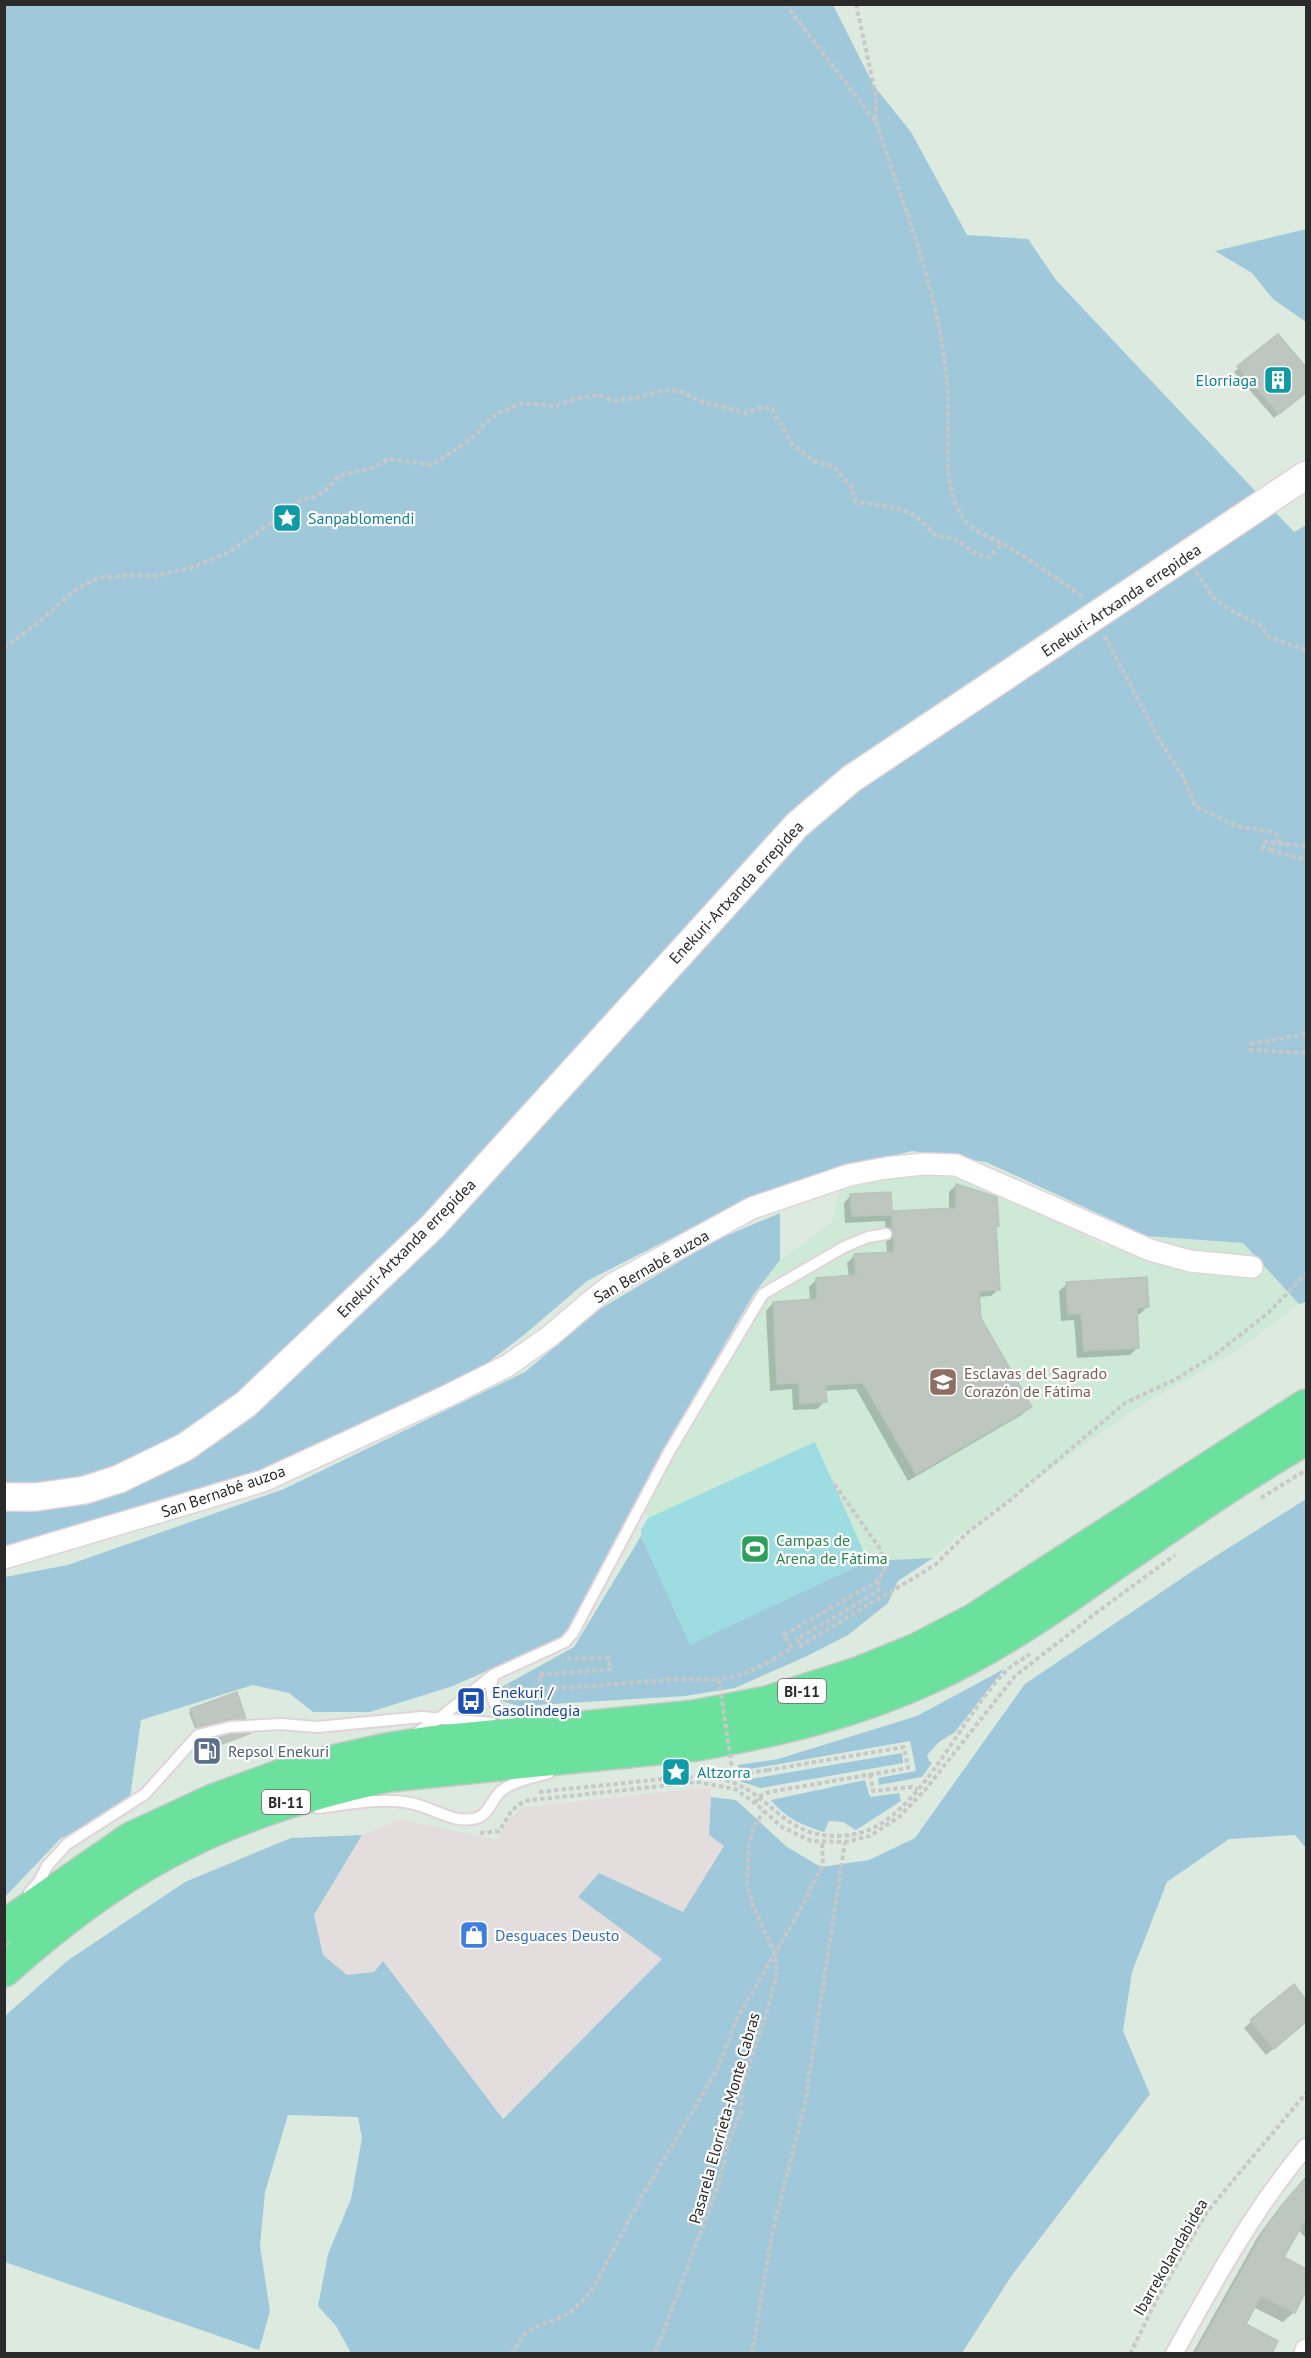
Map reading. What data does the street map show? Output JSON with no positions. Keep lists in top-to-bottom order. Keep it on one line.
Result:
{"streets":{"main road":["BI-11"],"street":["Enekuri-Artxanda errepidea","San Bernabé auzoa"],"path":["Pasarela Elorrieta-Monte Cabras","Ibarrekolandabidea"]},"places":{"building":["Elorriaga"],"place":["Sanpablomendi","Altzorra"],"school or university":["Esclavas del Sagrado Corazón de Fátima"],"sports":["Campas de Arena de Fátima"],"bus stop":["Enekuri / Gasolindegia"],"fuel station":["Repsol Enekuri"],"shop":["Desguaces Deusto"]}}
